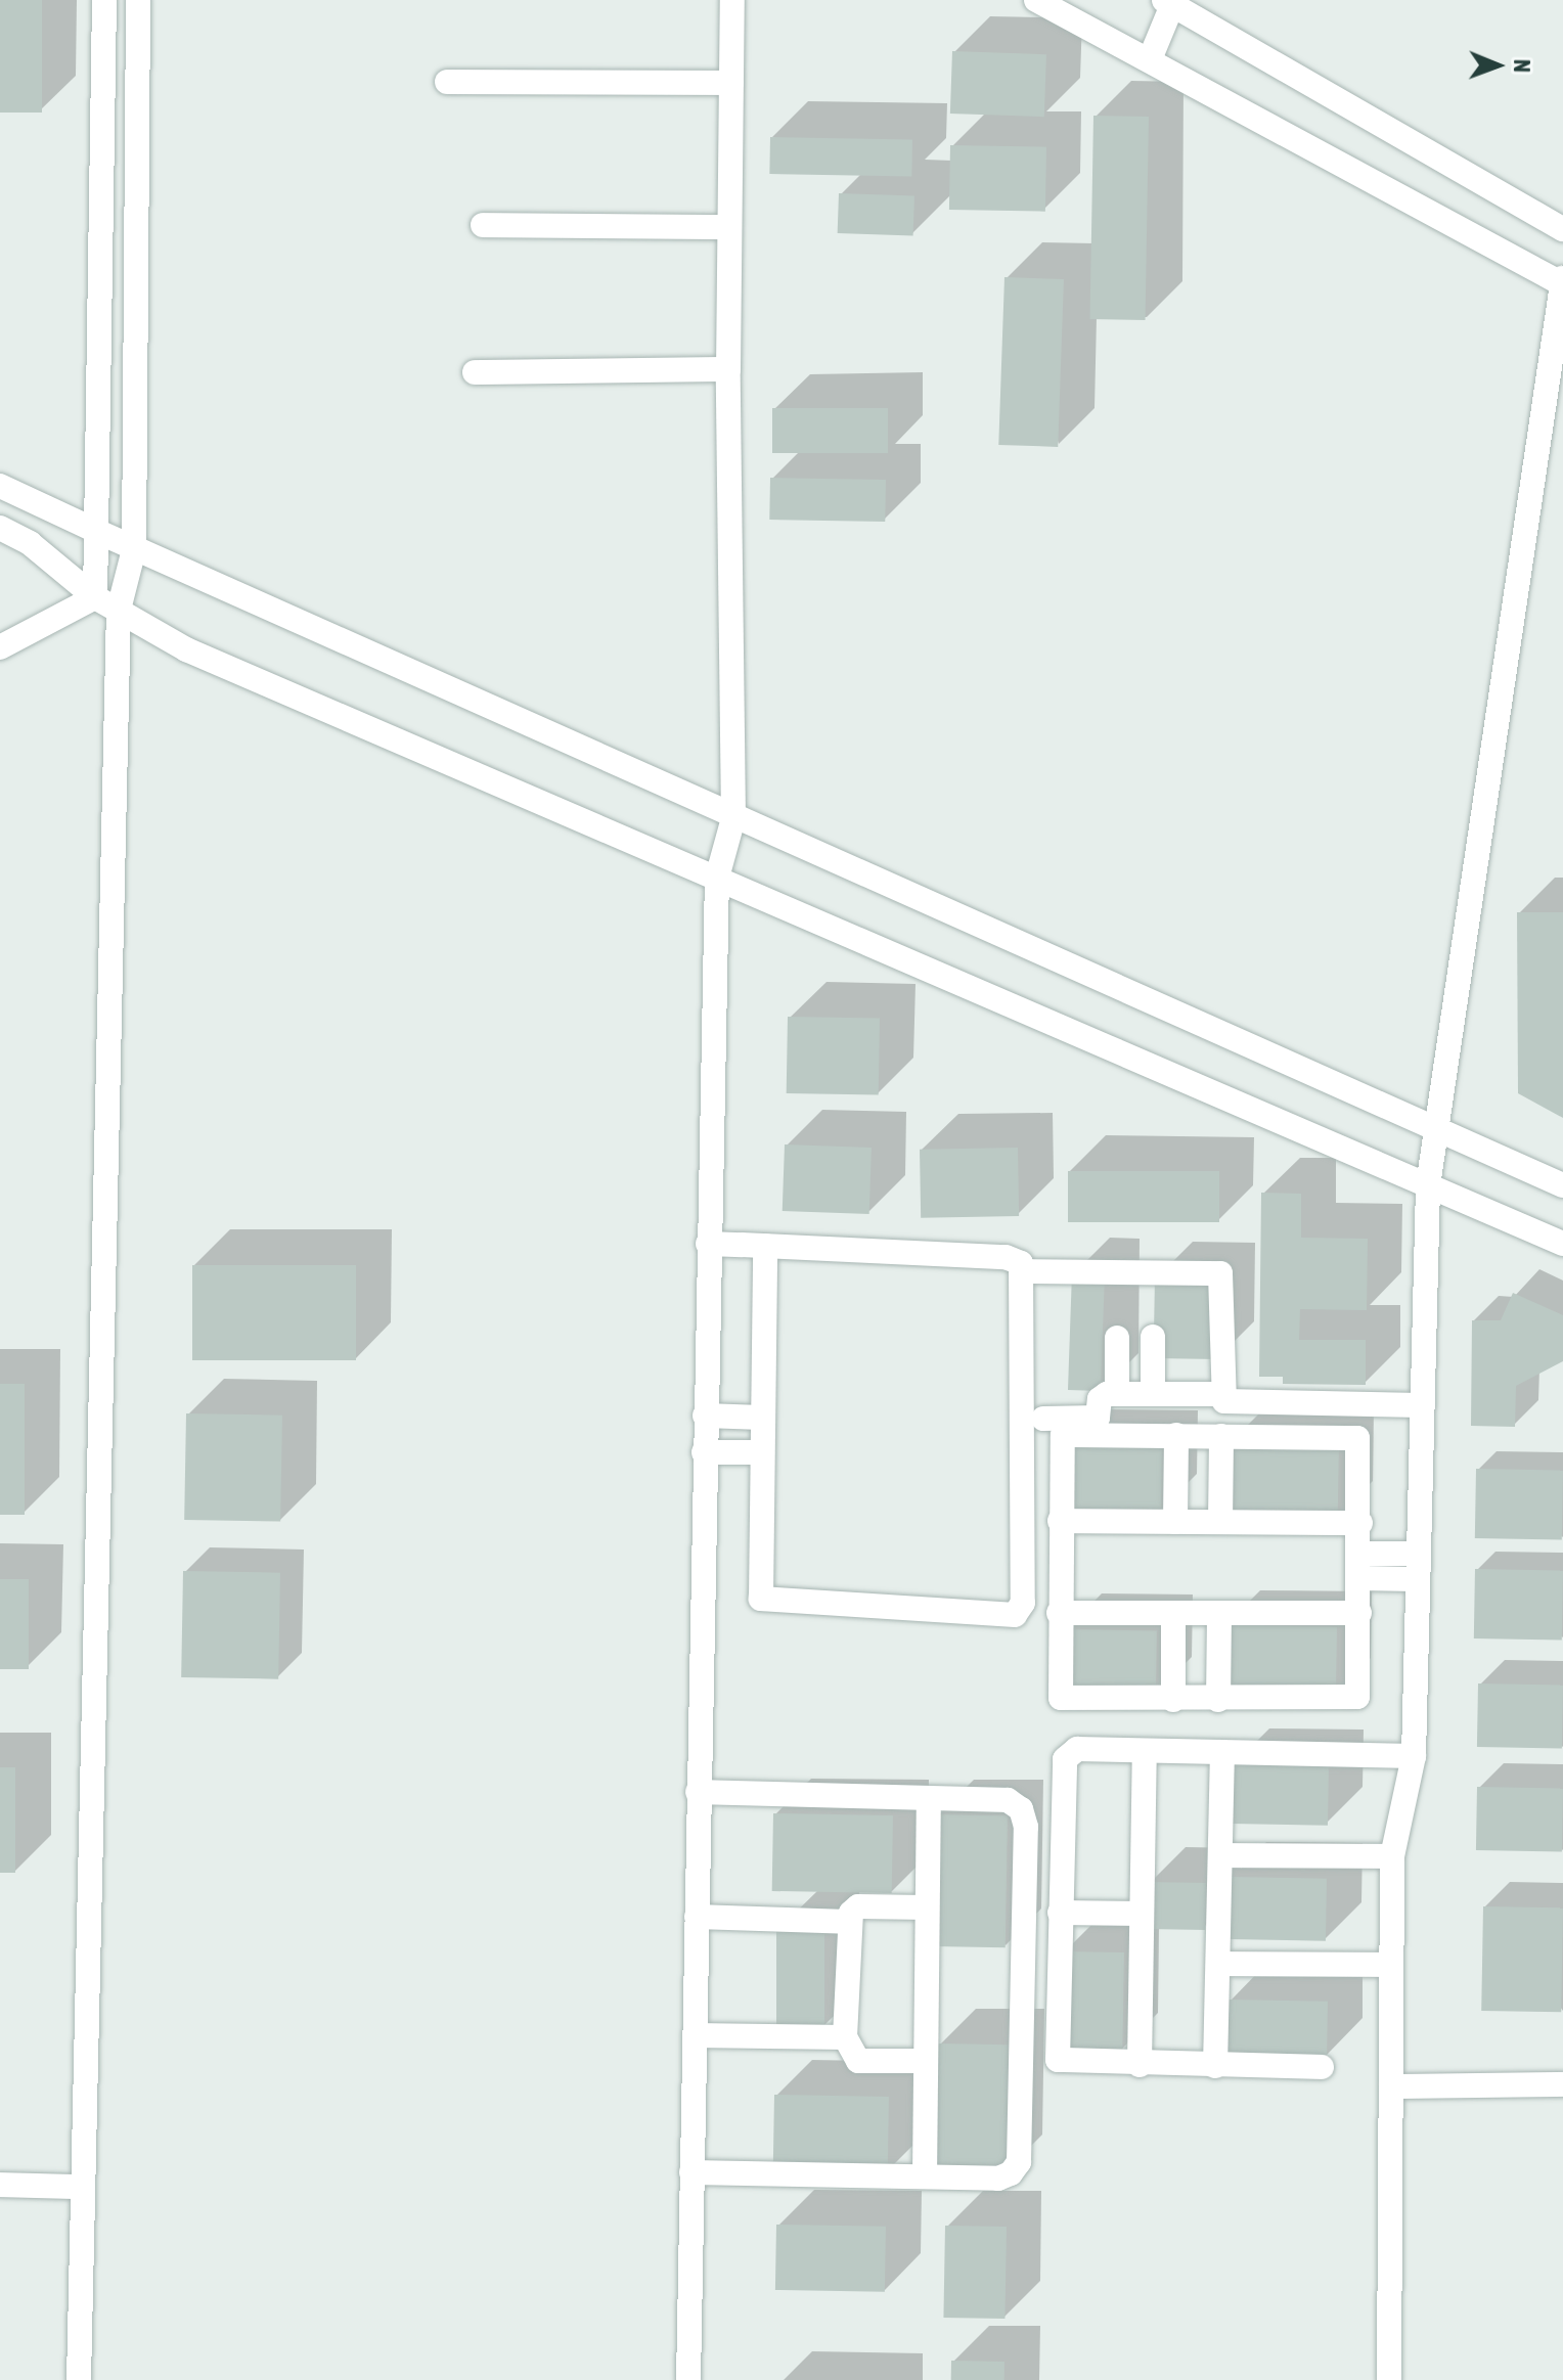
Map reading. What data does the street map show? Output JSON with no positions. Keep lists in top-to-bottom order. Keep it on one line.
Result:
{"north":"right"}
